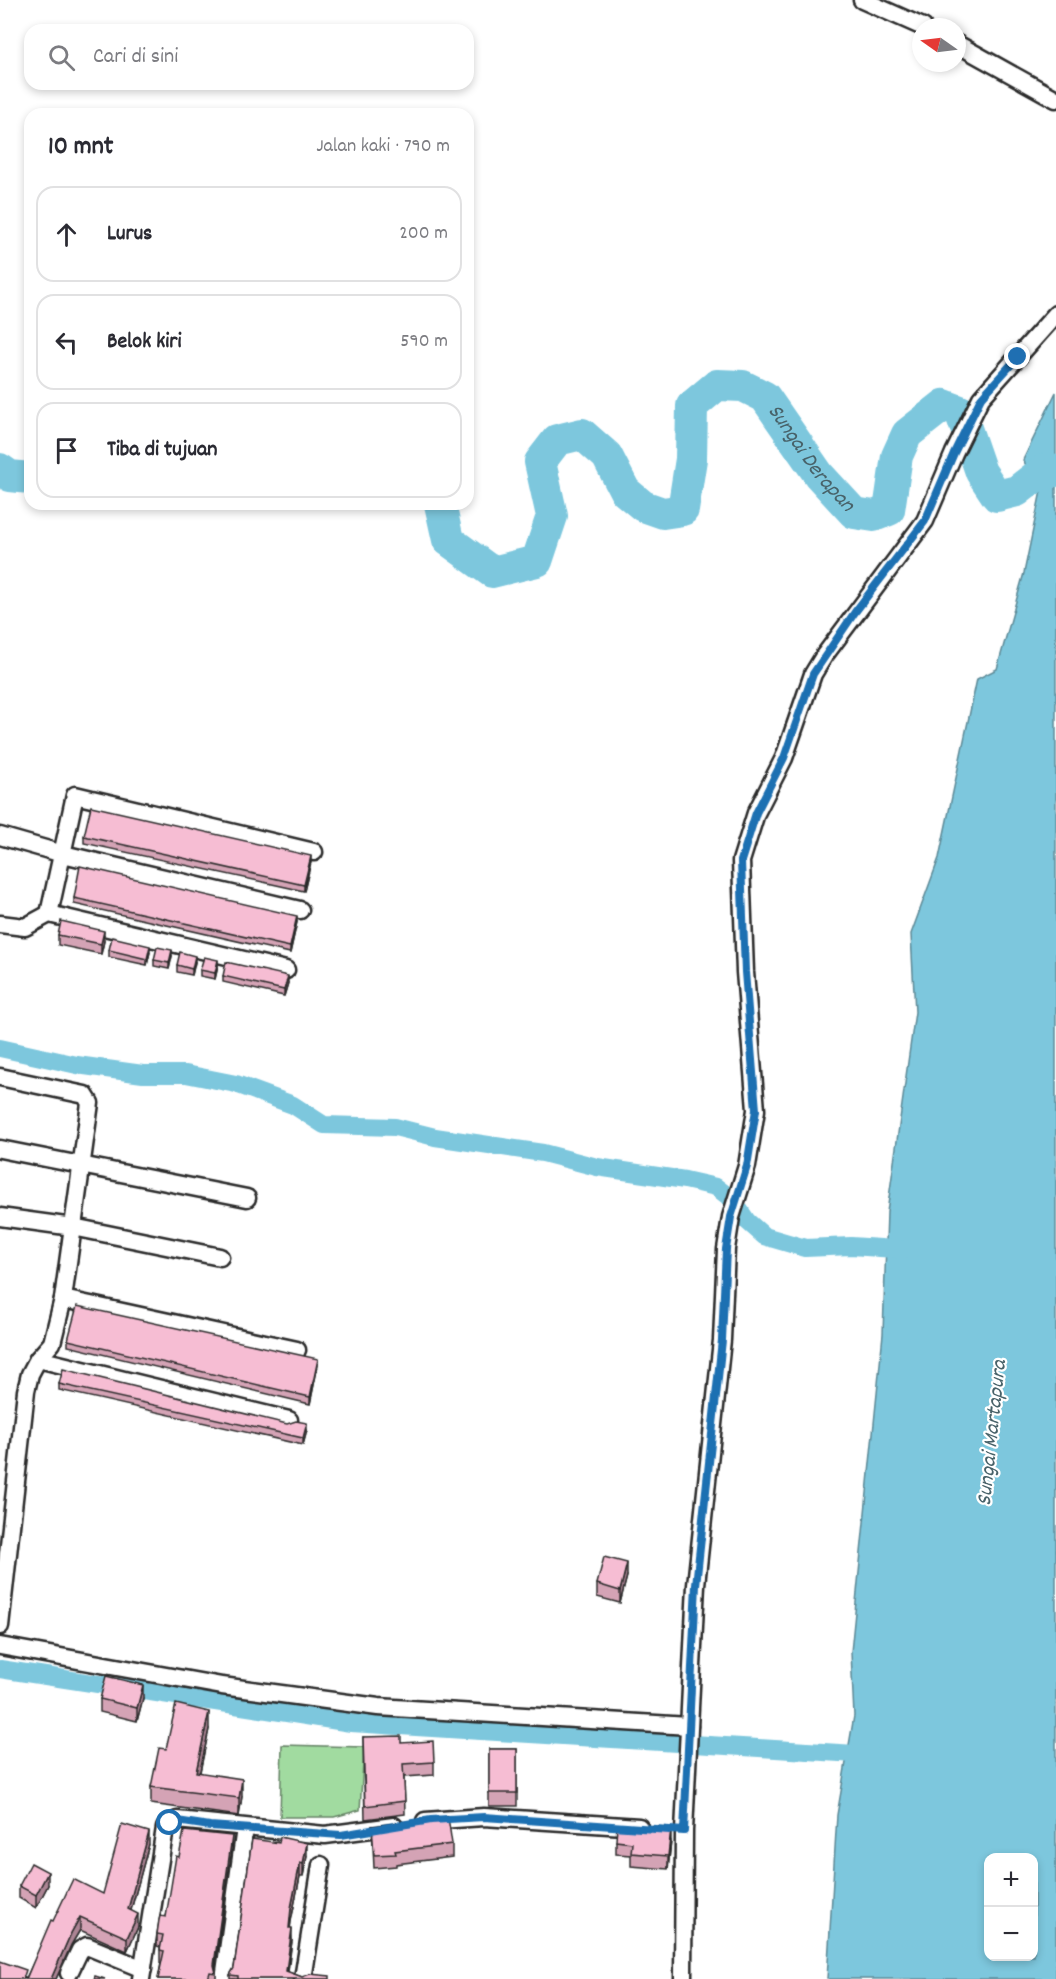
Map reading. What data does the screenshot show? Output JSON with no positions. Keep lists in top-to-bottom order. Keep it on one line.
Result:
{"water":["Sungai Derapan","Sungai Martapura"],"north":"left","page":{"search":"Cari di sini","heading":["10 mnt","Jalan kaki · 790 m"],"list":[["Lurus","200 m"],["Belok kiri","590 m"],"Tiba di tujuan"],"map_buttons":["+","−"]}}
